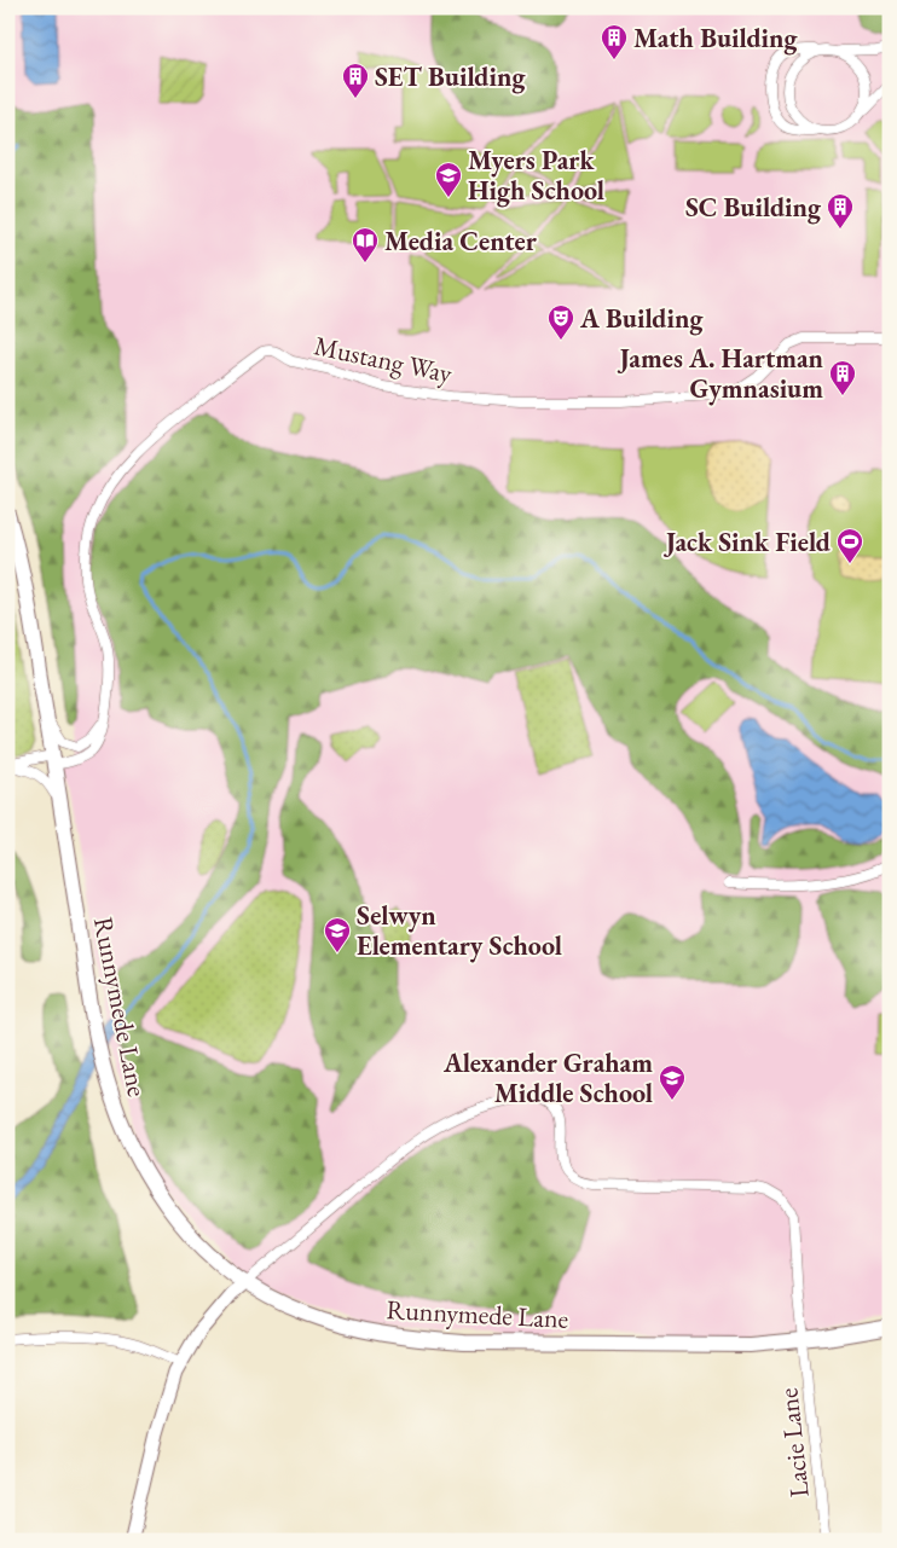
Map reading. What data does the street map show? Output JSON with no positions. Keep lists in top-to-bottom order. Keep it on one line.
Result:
{"streets":{"main road":["Runnymede Lane"],"street":["Mustang Way","Lacie Lane"]},"crossings":[["Runnymede Lane","Lacie Lane"]],"places":{"building":["Math Building","SET Building","SC Building","James A. Hartman Gymnasium"],"school or university":["Myers Park High School","Selwyn Elementary School","Alexander Graham Middle School"],"library":["Media Center"],"theatre":["A Building"],"sports":["Jack Sink Field"]}}
